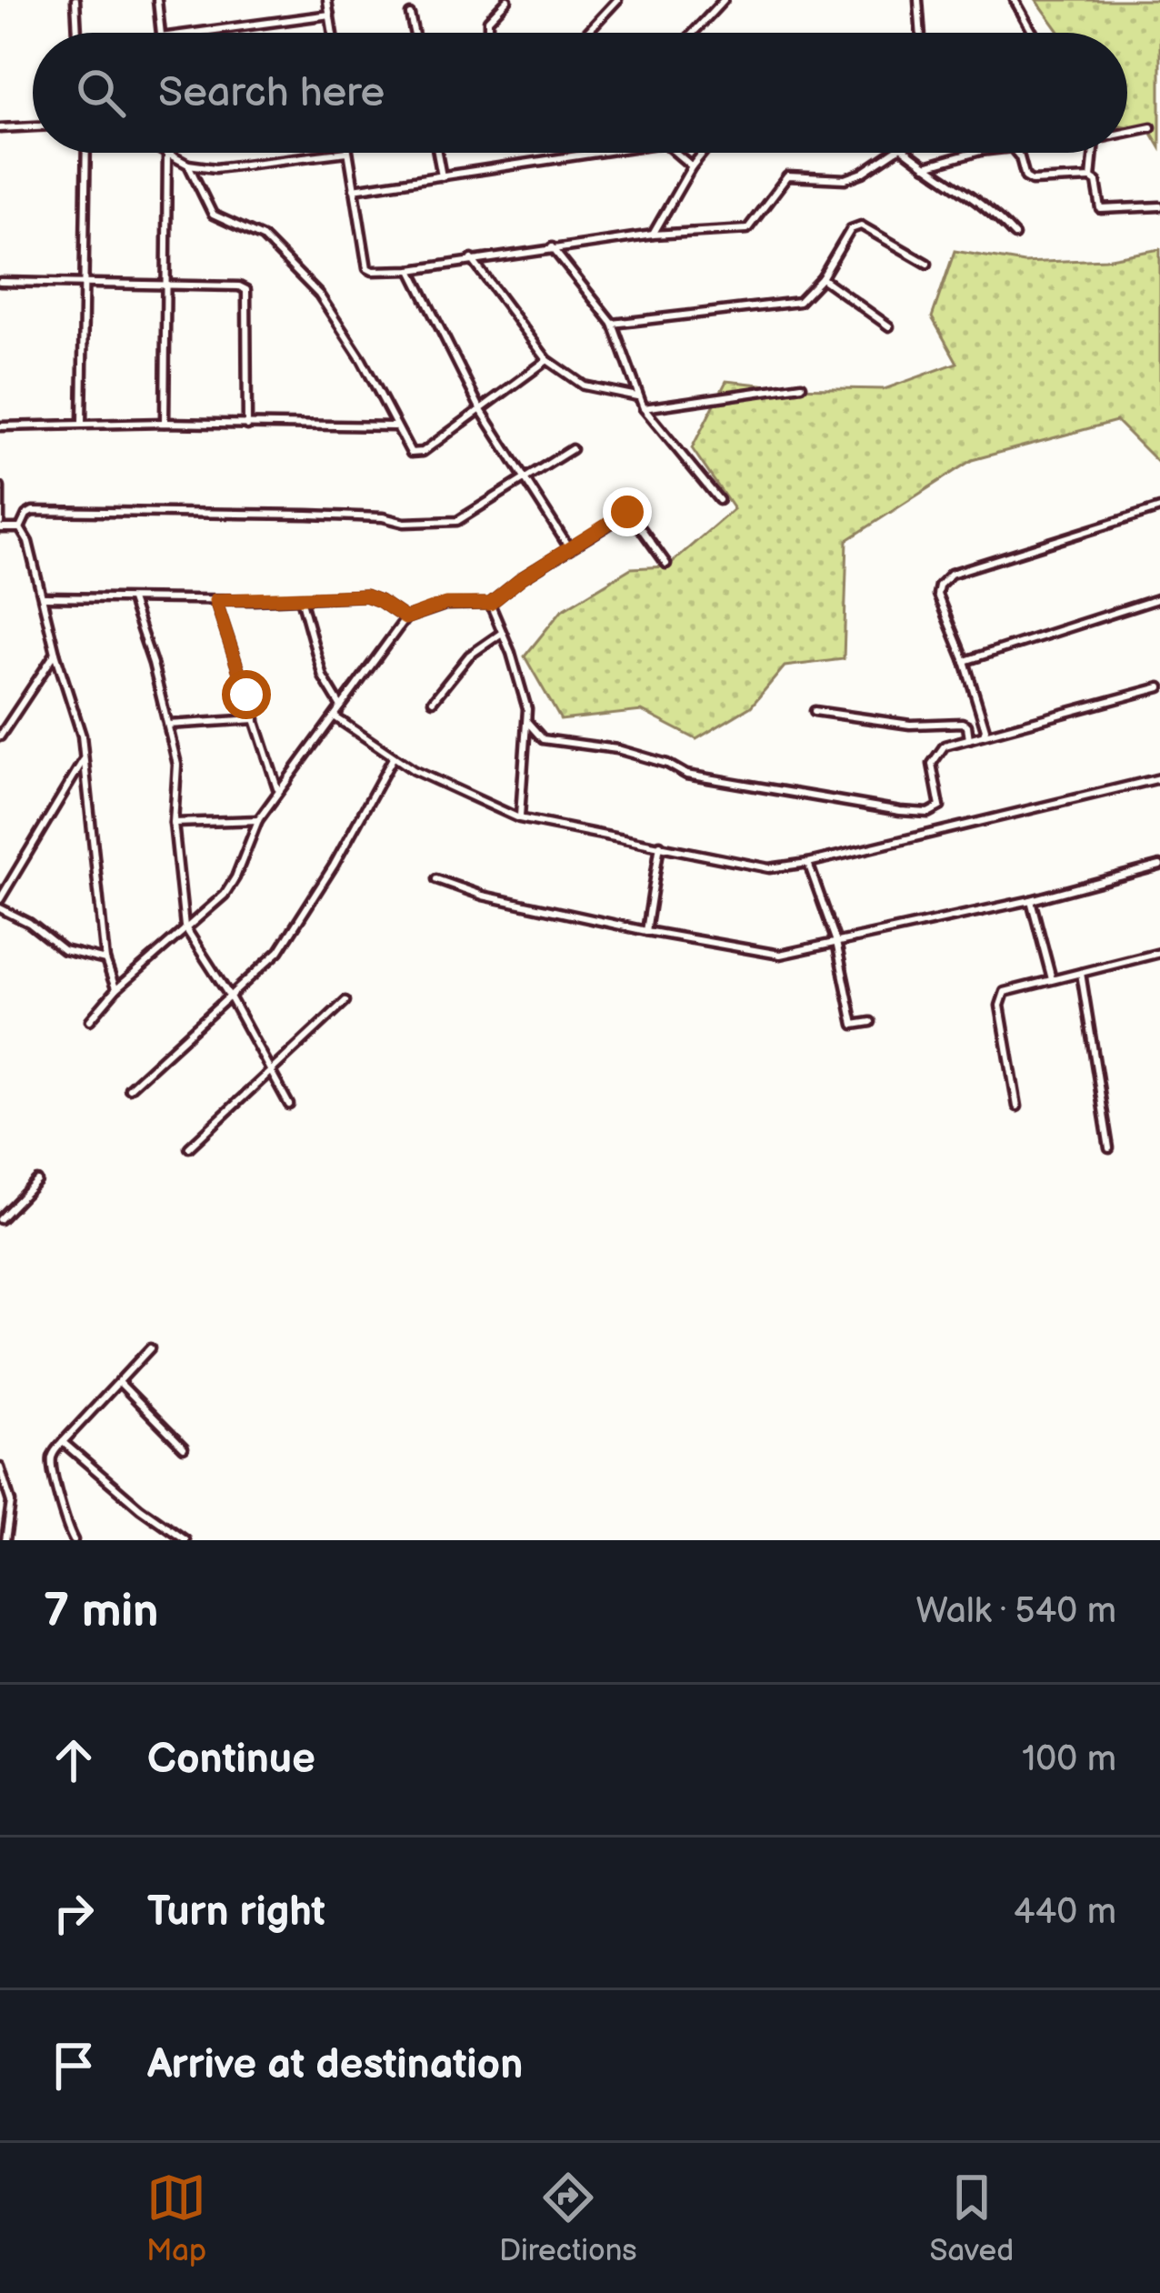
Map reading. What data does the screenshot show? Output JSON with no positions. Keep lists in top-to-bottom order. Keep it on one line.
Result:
{"page":{"search":"Search here","heading":["7 min","Walk · 540 m"],"list":[["Continue","100 m"],["Turn right","440 m"],"Arrive at destination"],"nav":["Map","Directions","Saved"]}}
